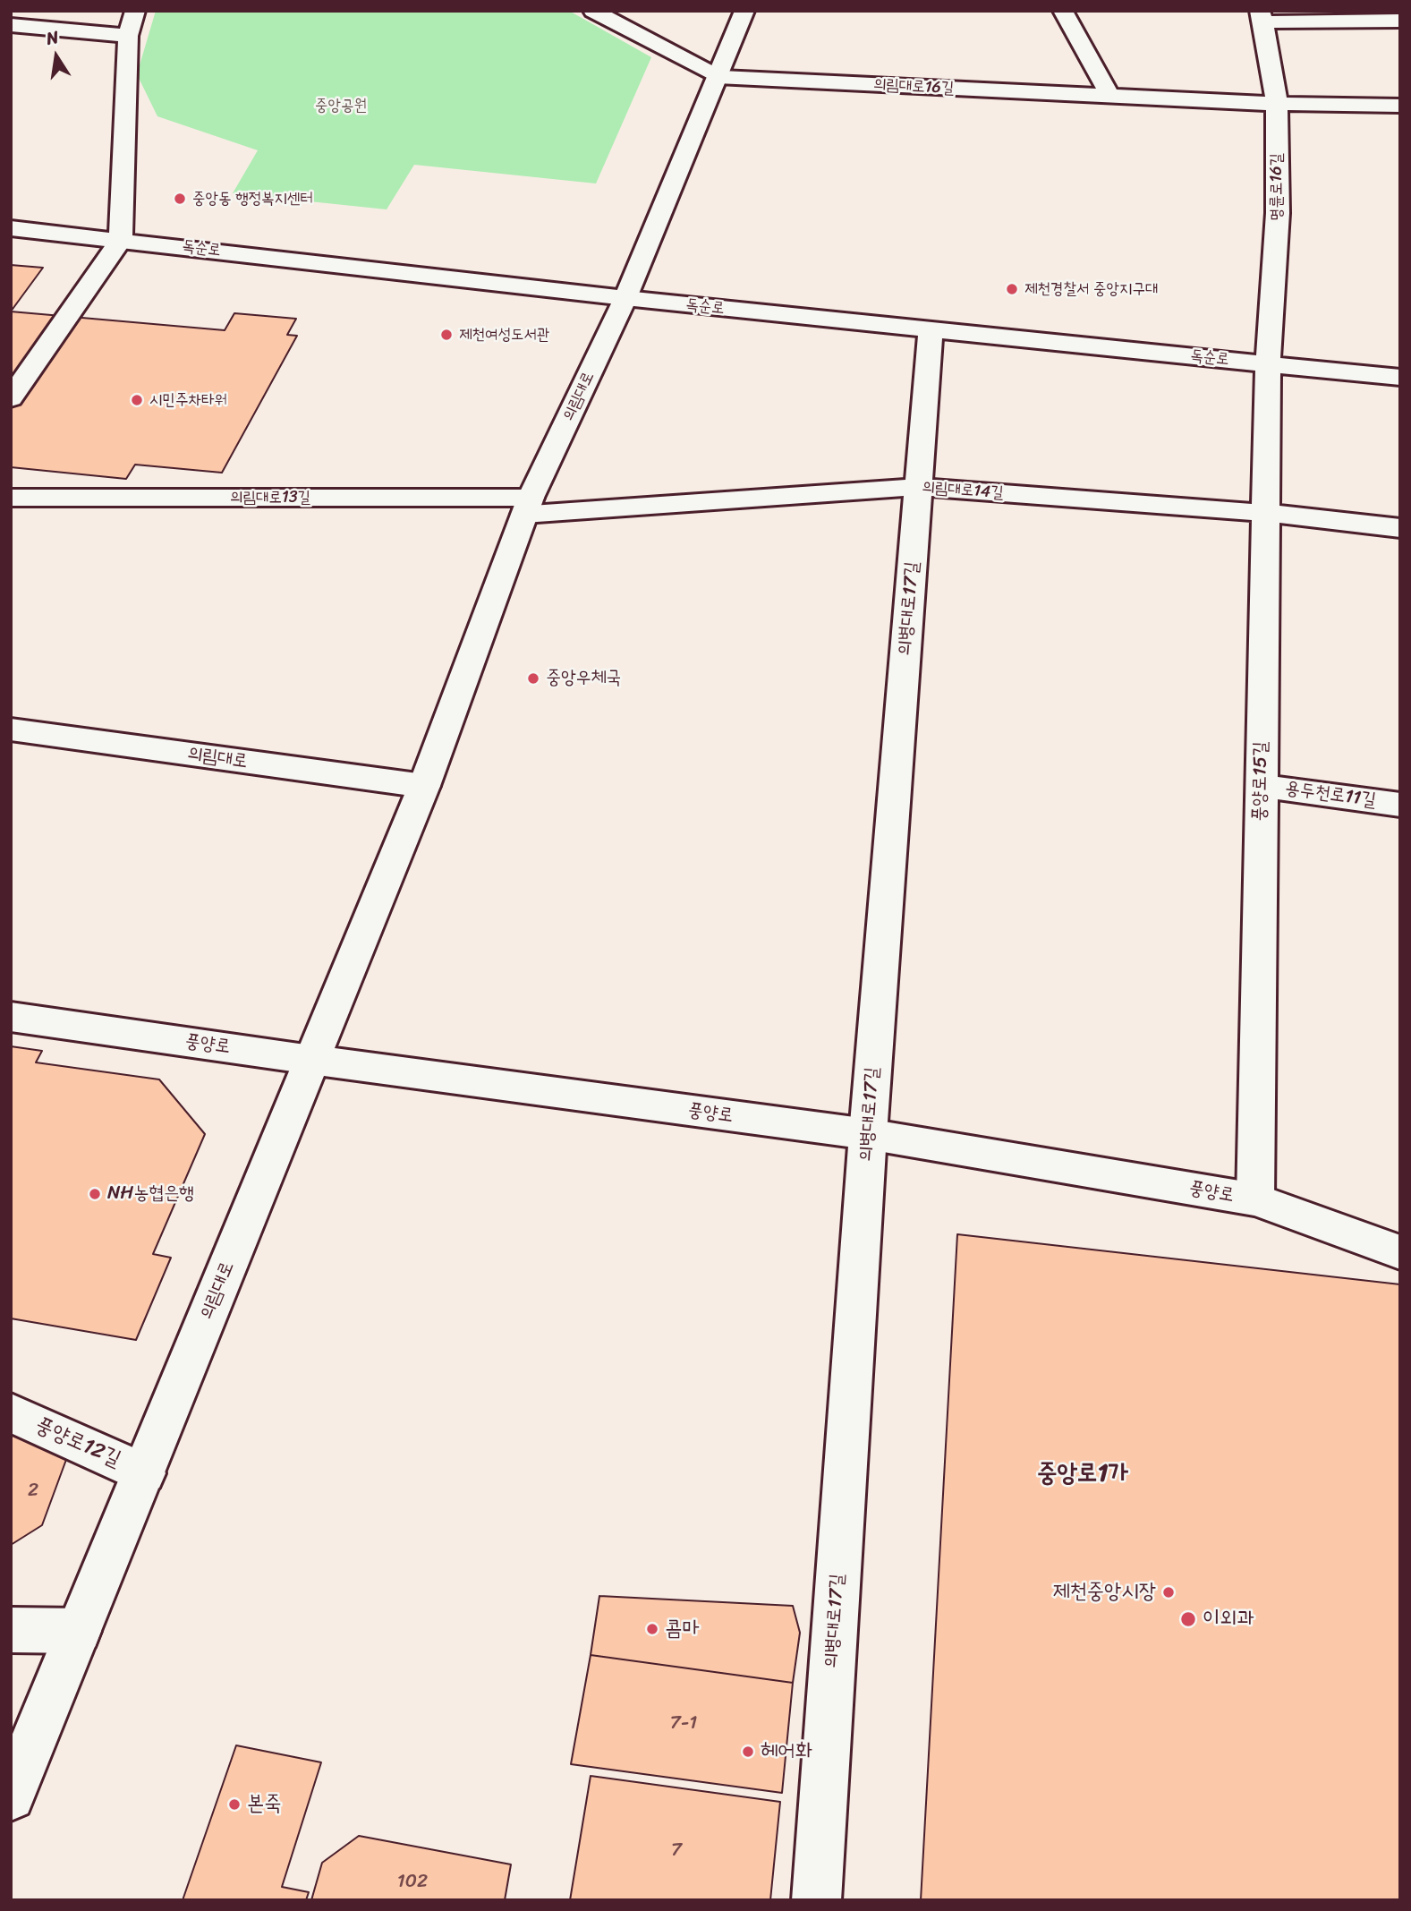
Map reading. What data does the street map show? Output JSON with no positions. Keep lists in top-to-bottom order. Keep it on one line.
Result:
{"streets":{"street":["의림대로16길","명륜로16길","독순로","의림대로","의림대로14길","의림대로13길","의병대로17길","풍양로15길","용두천로11길","풍양로","풍양로12길"]},"crossings":[["의림대로16길","명륜로16길"],["의림대로16길","의림대로"],["명륜로16길","독순로"],["명륜로16길","풍양로15길"],["독순로","의림대로"],["독순로","의병대로17길"],["독순로","풍양로15길"],["의림대로","의림대로14길"],["의림대로","의림대로13길"],["의림대로","풍양로"],["의림대로","풍양로12길"],["의림대로14길","의림대로13길"],["의림대로14길","의병대로17길"],["의림대로14길","풍양로15길"],["의병대로17길","풍양로"],["풍양로15길","용두천로11길"],["풍양로15길","풍양로"]],"districts":["중앙로1가"],"parks":["중앙공원"],"places":["중앙동 행정복지센터","제천경찰서 중앙지구대","제천여성도서관","시민주차타워","중앙우체국","NH농협은행","제천중앙시장","이외과","콤마","헤어화","본죽"],"house_numbers":["2","7-1","7","102"],"north":"top"}
